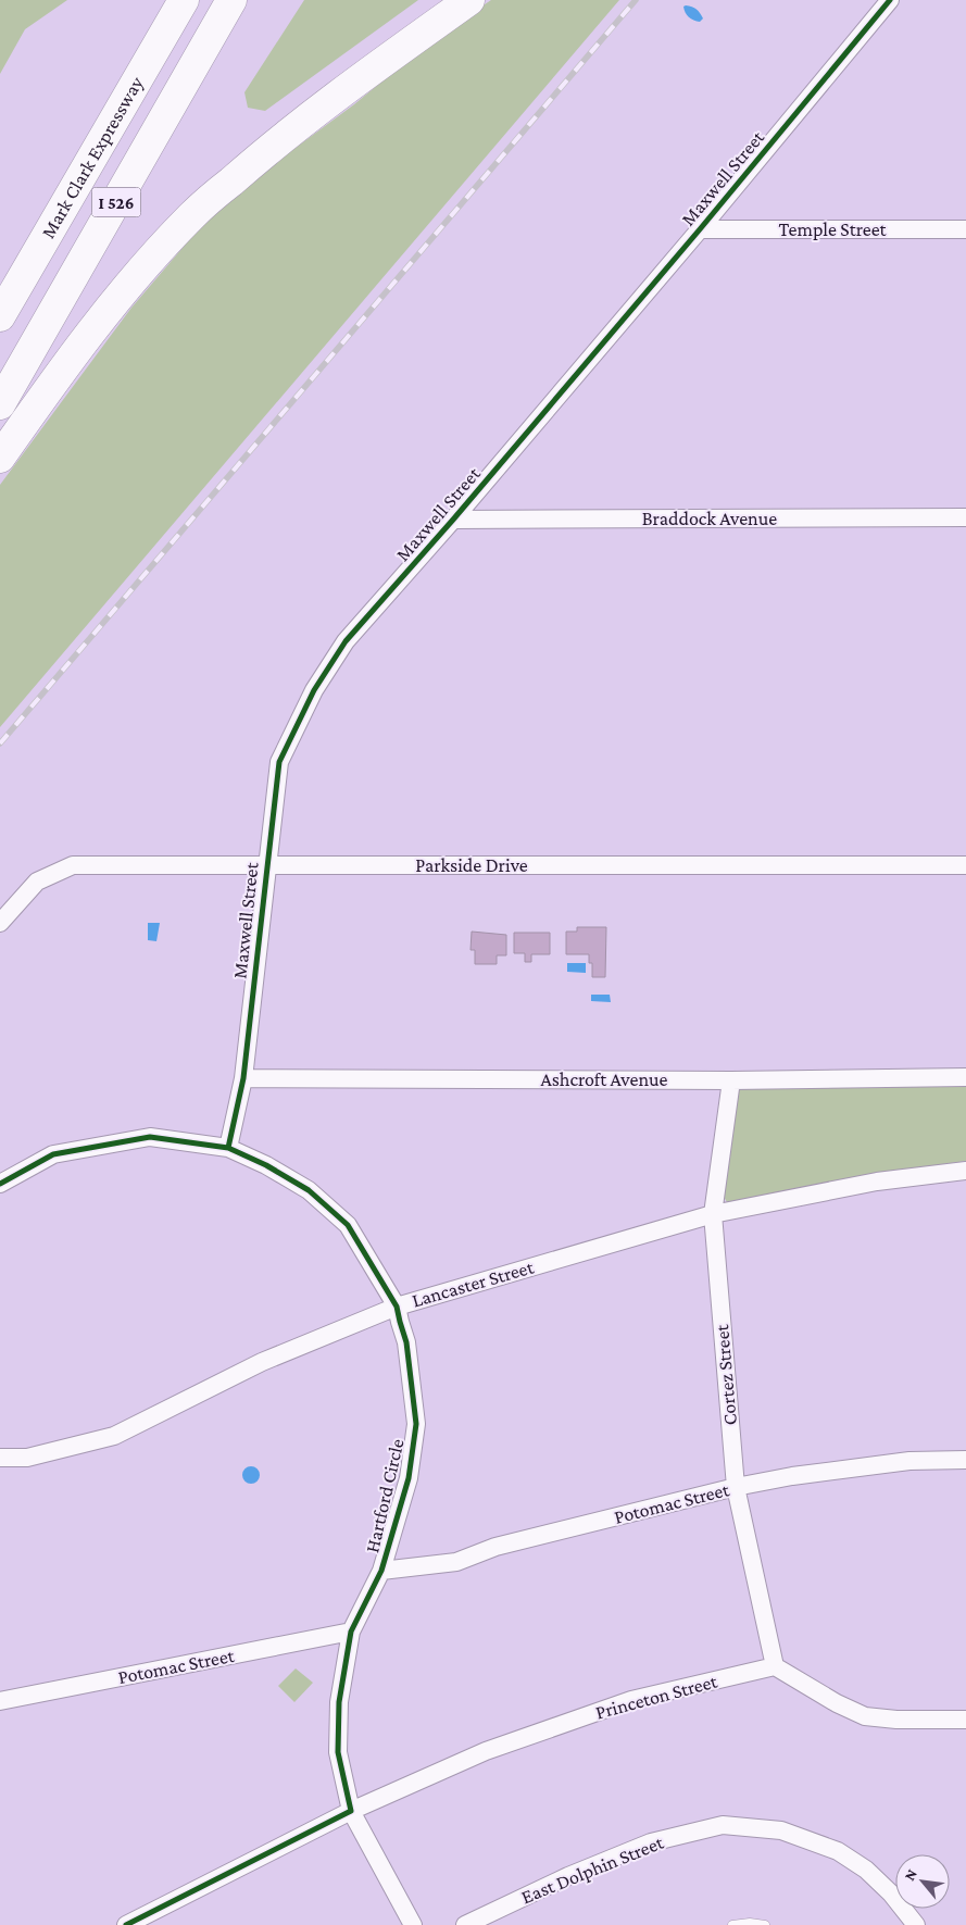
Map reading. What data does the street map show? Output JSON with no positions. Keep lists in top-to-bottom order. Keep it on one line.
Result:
{"streets":{"highway":["Mark Clark Expressway","I 526"],"street":["Maxwell Street","Temple Street","Braddock Avenue","Parkside Drive","Ashcroft Avenue","Lancaster Street","Cortez Street","Hartford Circle","Potomac Street","Princeton Street","East Dolphin Street"]},"crossings":[["Maxwell Street","Temple Street"],["Maxwell Street","Braddock Avenue"],["Maxwell Street","Parkside Drive"],["Maxwell Street","Ashcroft Avenue"],["Maxwell Street","Hartford Circle"],["Ashcroft Avenue","Cortez Street"],["Lancaster Street","Cortez Street"],["Lancaster Street","Hartford Circle"],["Cortez Street","Potomac Street"],["Cortez Street","Princeton Street"],["Hartford Circle","Potomac Street"],["Hartford Circle","Princeton Street"]],"north":"top left"}
